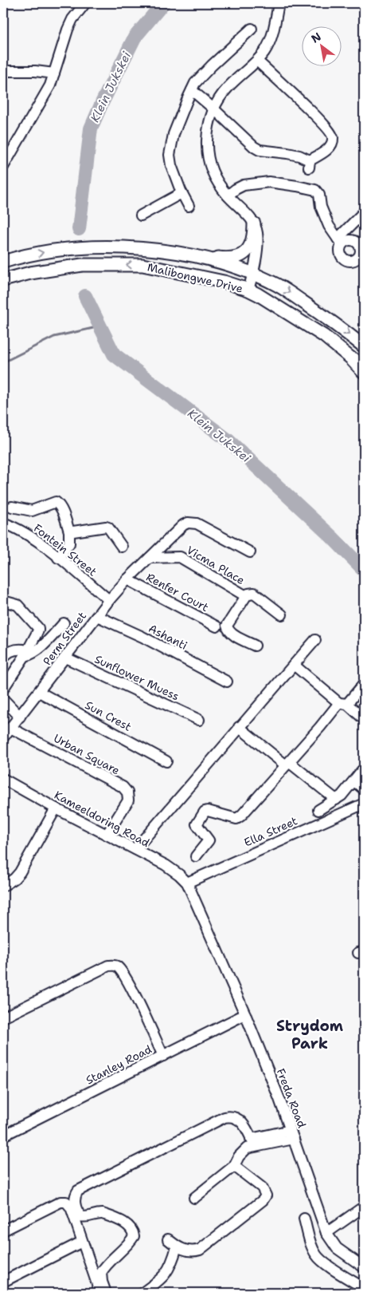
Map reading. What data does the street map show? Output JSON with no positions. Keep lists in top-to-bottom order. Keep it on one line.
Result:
{"streets":{"main road":["Malibongwe Drive"],"street":["Fontein Street","Vicma Place","Renfer Court","Ashanti","Perm Street","Sunflower Muess","Sun Crest","Urban Square","Kameeldoring Road","Ella Street","Stanley Road","Freda Road"]},"crossings":[["Fontein Street","Perm Street"],["Vicma Place","Perm Street"],["Renfer Court","Perm Street"],["Ashanti","Perm Street"],["Perm Street","Sunflower Muess"],["Perm Street","Sun Crest"],["Perm Street","Urban Square"],["Urban Square","Kameeldoring Road"],["Kameeldoring Road","Ella Street"],["Kameeldoring Road","Freda Road"],["Ella Street","Freda Road"],["Stanley Road","Freda Road"]],"districts":["Strydom Park"],"water":["Klein Jukskei"],"north":"top left"}
